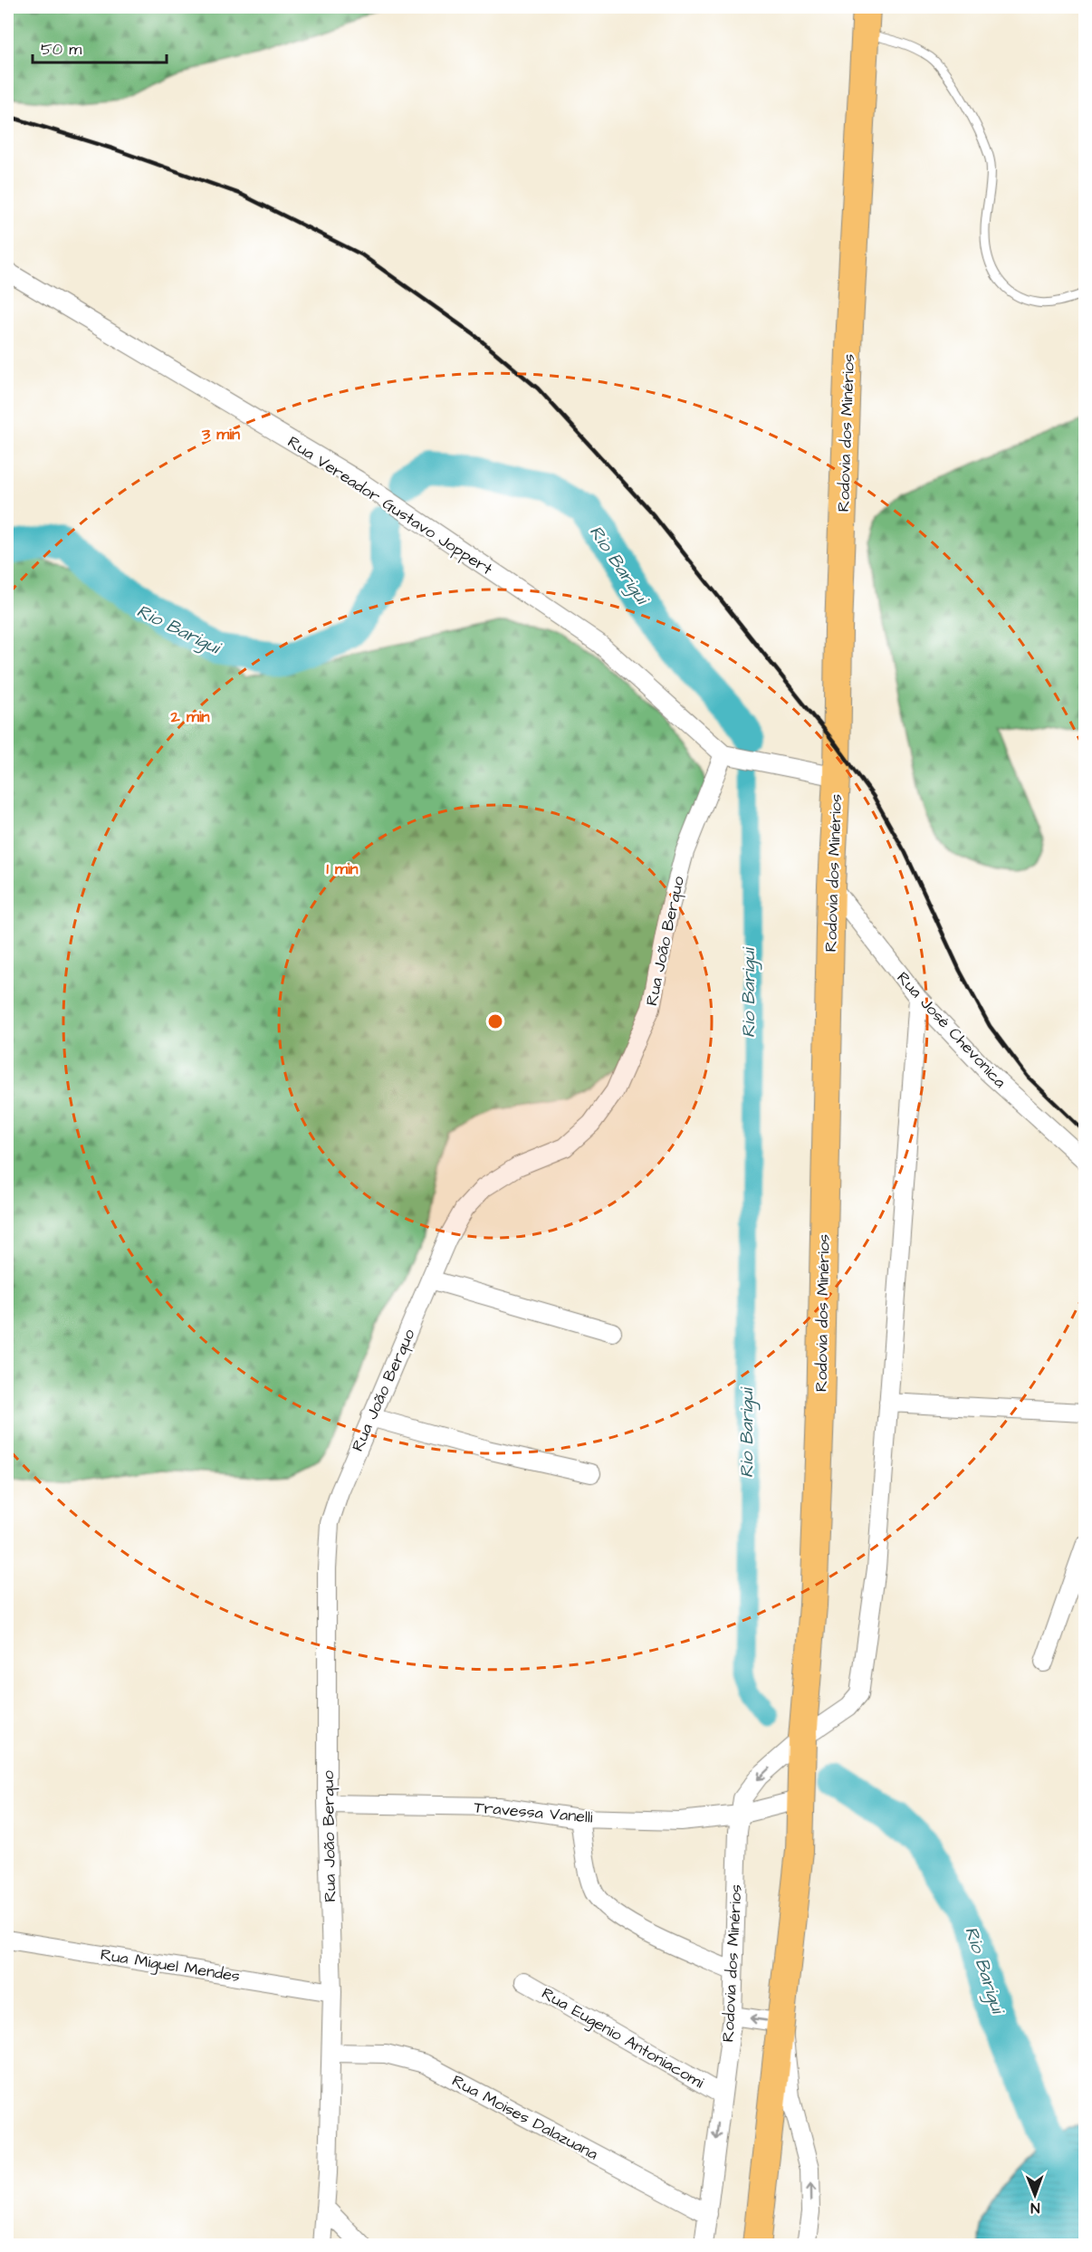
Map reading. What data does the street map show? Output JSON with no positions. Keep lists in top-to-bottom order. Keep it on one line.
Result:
{"streets":{"main road":["Rodovia dos Minérios"],"street":["Rua Vereador Gustavo Joppert","Rua João Berquo","Rua José Chevonica","Travessa Vanelli","Rua Miguel Mendes","Rua Eugenio Antoniacomi","Rua Moises Dalazuana"]},"crossings":[["Rodovia dos Minérios","Rua José Chevonica"],["Rodovia dos Minérios","Travessa Vanelli"],["Rodovia dos Minérios","Rua Eugenio Antoniacomi"],["Rodovia dos Minérios","Rua Moises Dalazuana"],["Rua Vereador Gustavo Joppert","Rua João Berquo"],["Rua João Berquo","Travessa Vanelli"],["Rua João Berquo","Rua Miguel Mendes"],["Rua João Berquo","Rua Moises Dalazuana"]],"water":["Rio Barigui"],"scale_bar":"50 m","north":"bottom","rings":["3 min","2 min","1 min"]}
